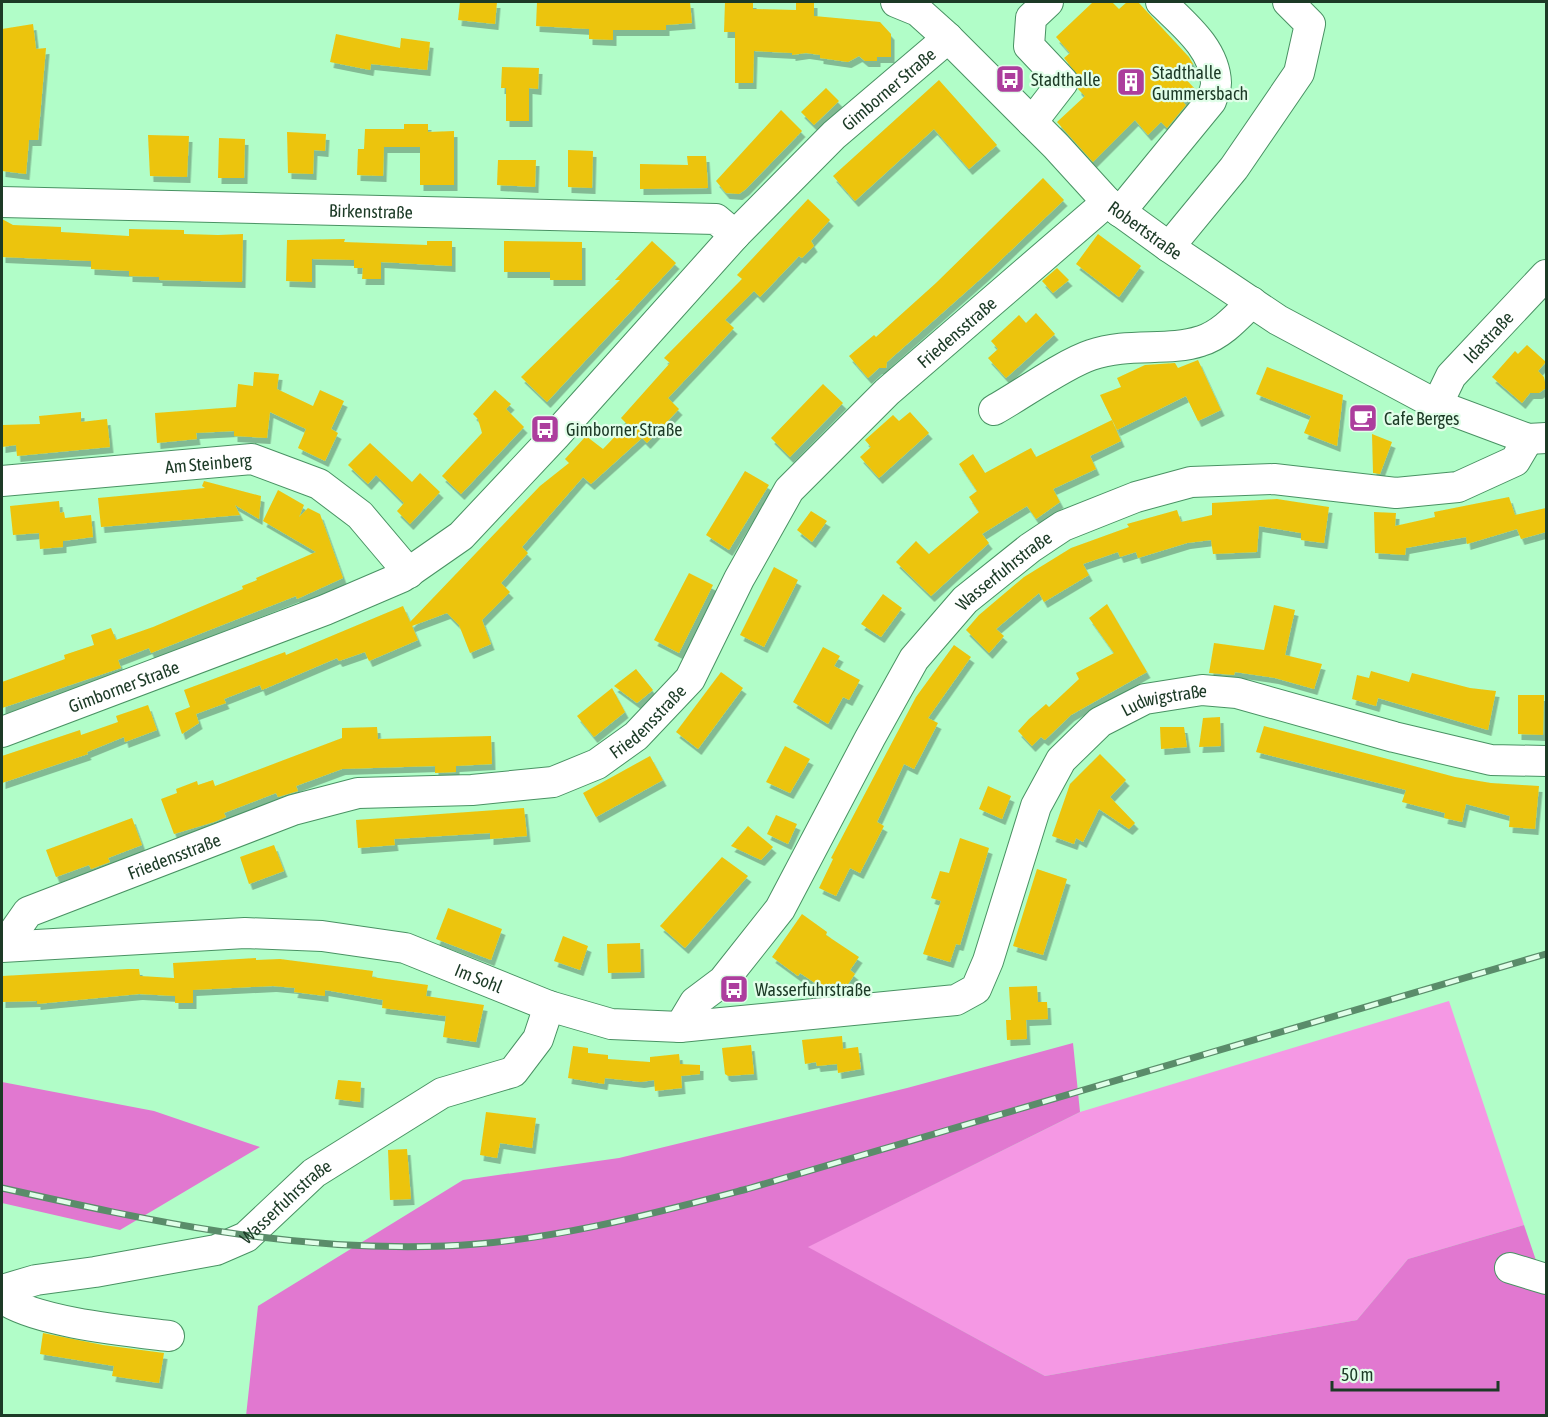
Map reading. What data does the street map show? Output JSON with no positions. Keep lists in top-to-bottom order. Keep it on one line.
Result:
{"streets":{"street":["Gimborner Straße","Birkenstraße","Robertstraße","Friedensstraße","Idastraße","Am Steinberg","Wasserfuhrstraße","Ludwigstraße","Im Sohl"]},"crossings":[["Gimborner Straße","Birkenstraße"],["Gimborner Straße","Robertstraße"],["Gimborner Straße","Am Steinberg"],["Robertstraße","Friedensstraße"],["Robertstraße","Idastraße"],["Robertstraße","Wasserfuhrstraße"],["Friedensstraße","Im Sohl"],["Wasserfuhrstraße","Im Sohl"],["Ludwigstraße","Im Sohl"]],"places":{"bus stop":["Stadthalle","Gimborner Straße","Wasserfuhrstraße"],"building":["Stadthalle Gummersbach"],"cafe":["Cafe Berges"]},"scale_bar":"50 m"}
